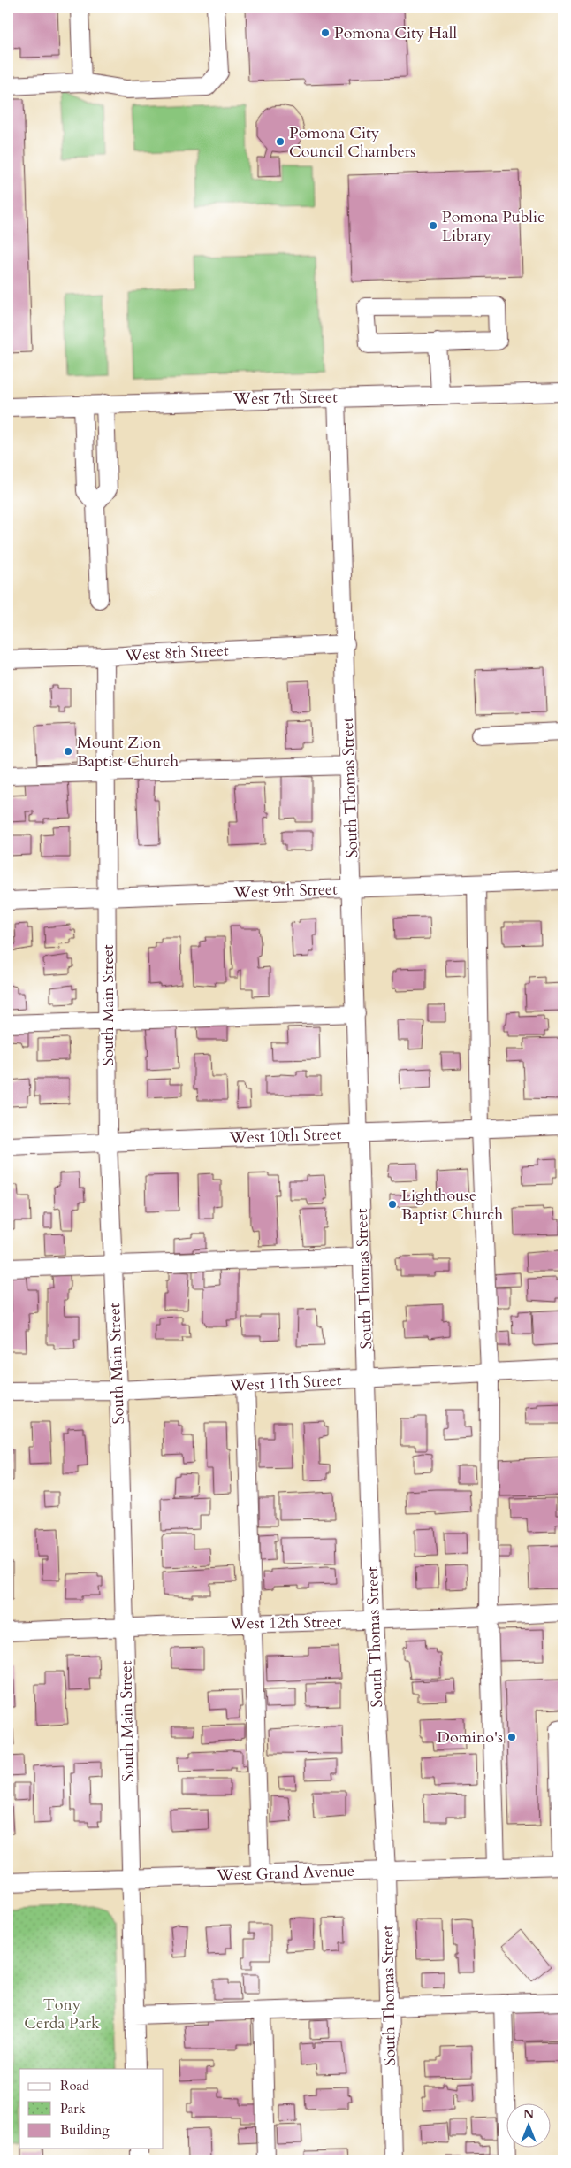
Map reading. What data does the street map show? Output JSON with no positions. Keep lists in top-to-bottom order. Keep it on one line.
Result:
{"streets":{"street":["West 7th Street","West 8th Street","South Thomas Street","West 9th Street","South Main Street","West 10th Street","West 11th Street","West 12th Street","West Grand Avenue"]},"crossings":[["West 7th Street","South Thomas Street"],["West 8th Street","South Thomas Street"],["West 8th Street","South Main Street"],["South Thomas Street","West 9th Street"],["South Thomas Street","West 10th Street"],["South Thomas Street","West 11th Street"],["South Thomas Street","West 12th Street"],["South Thomas Street","West Grand Avenue"],["West 9th Street","South Main Street"],["South Main Street","West 10th Street"],["South Main Street","West 11th Street"],["South Main Street","West 12th Street"],["South Main Street","West Grand Avenue"]],"parks":["Tony Cerda Park"],"places":["Pomona City Hall","Pomona City Council Chambers","Pomona Public Library","Mount Zion Baptist Church","Lighthouse Baptist Church","Domino's"],"legend":["Road","Park","Building"],"north":"top"}
